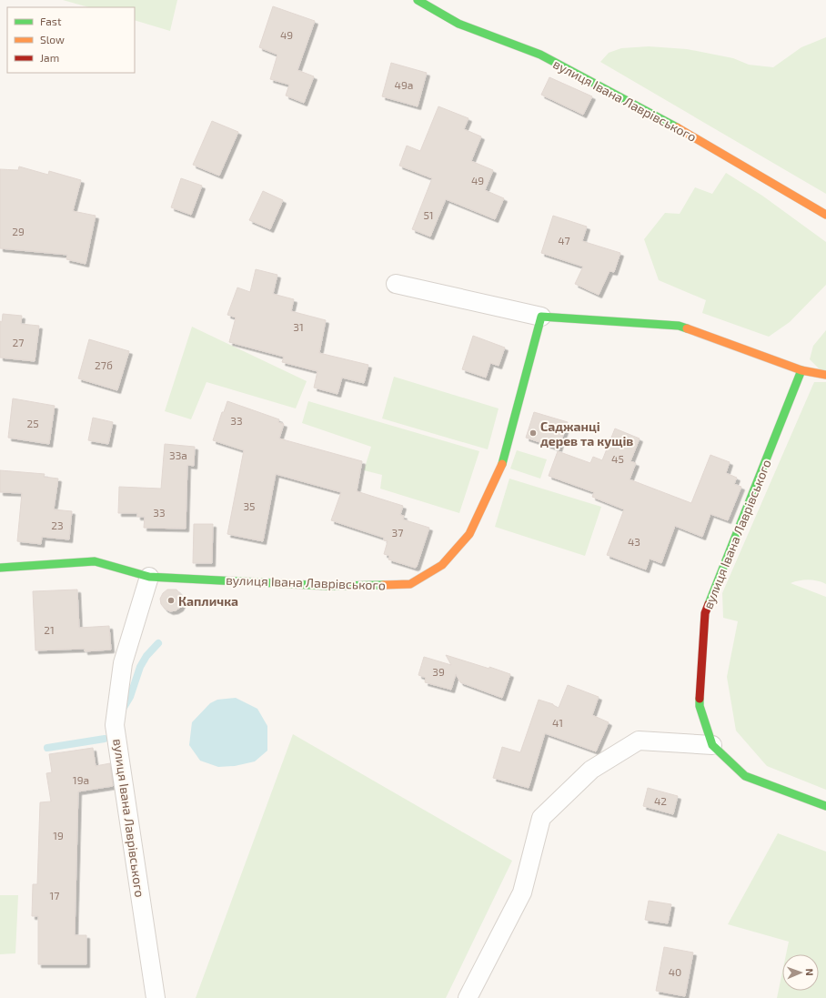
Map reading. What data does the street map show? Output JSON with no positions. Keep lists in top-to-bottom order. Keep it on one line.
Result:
{"streets":{"street":["вулиця Івана Лаврівського"]},"places":["Саджанці дерев та кущів","Капличка"],"house_numbers":["49","49а","49","51","29","47","31","27","27б","33","25","33а","45","35","33","23","37","43","21","39","41","19а","42","19","17","40"],"legend":["Fast","Slow","Jam"],"north":"right"}
